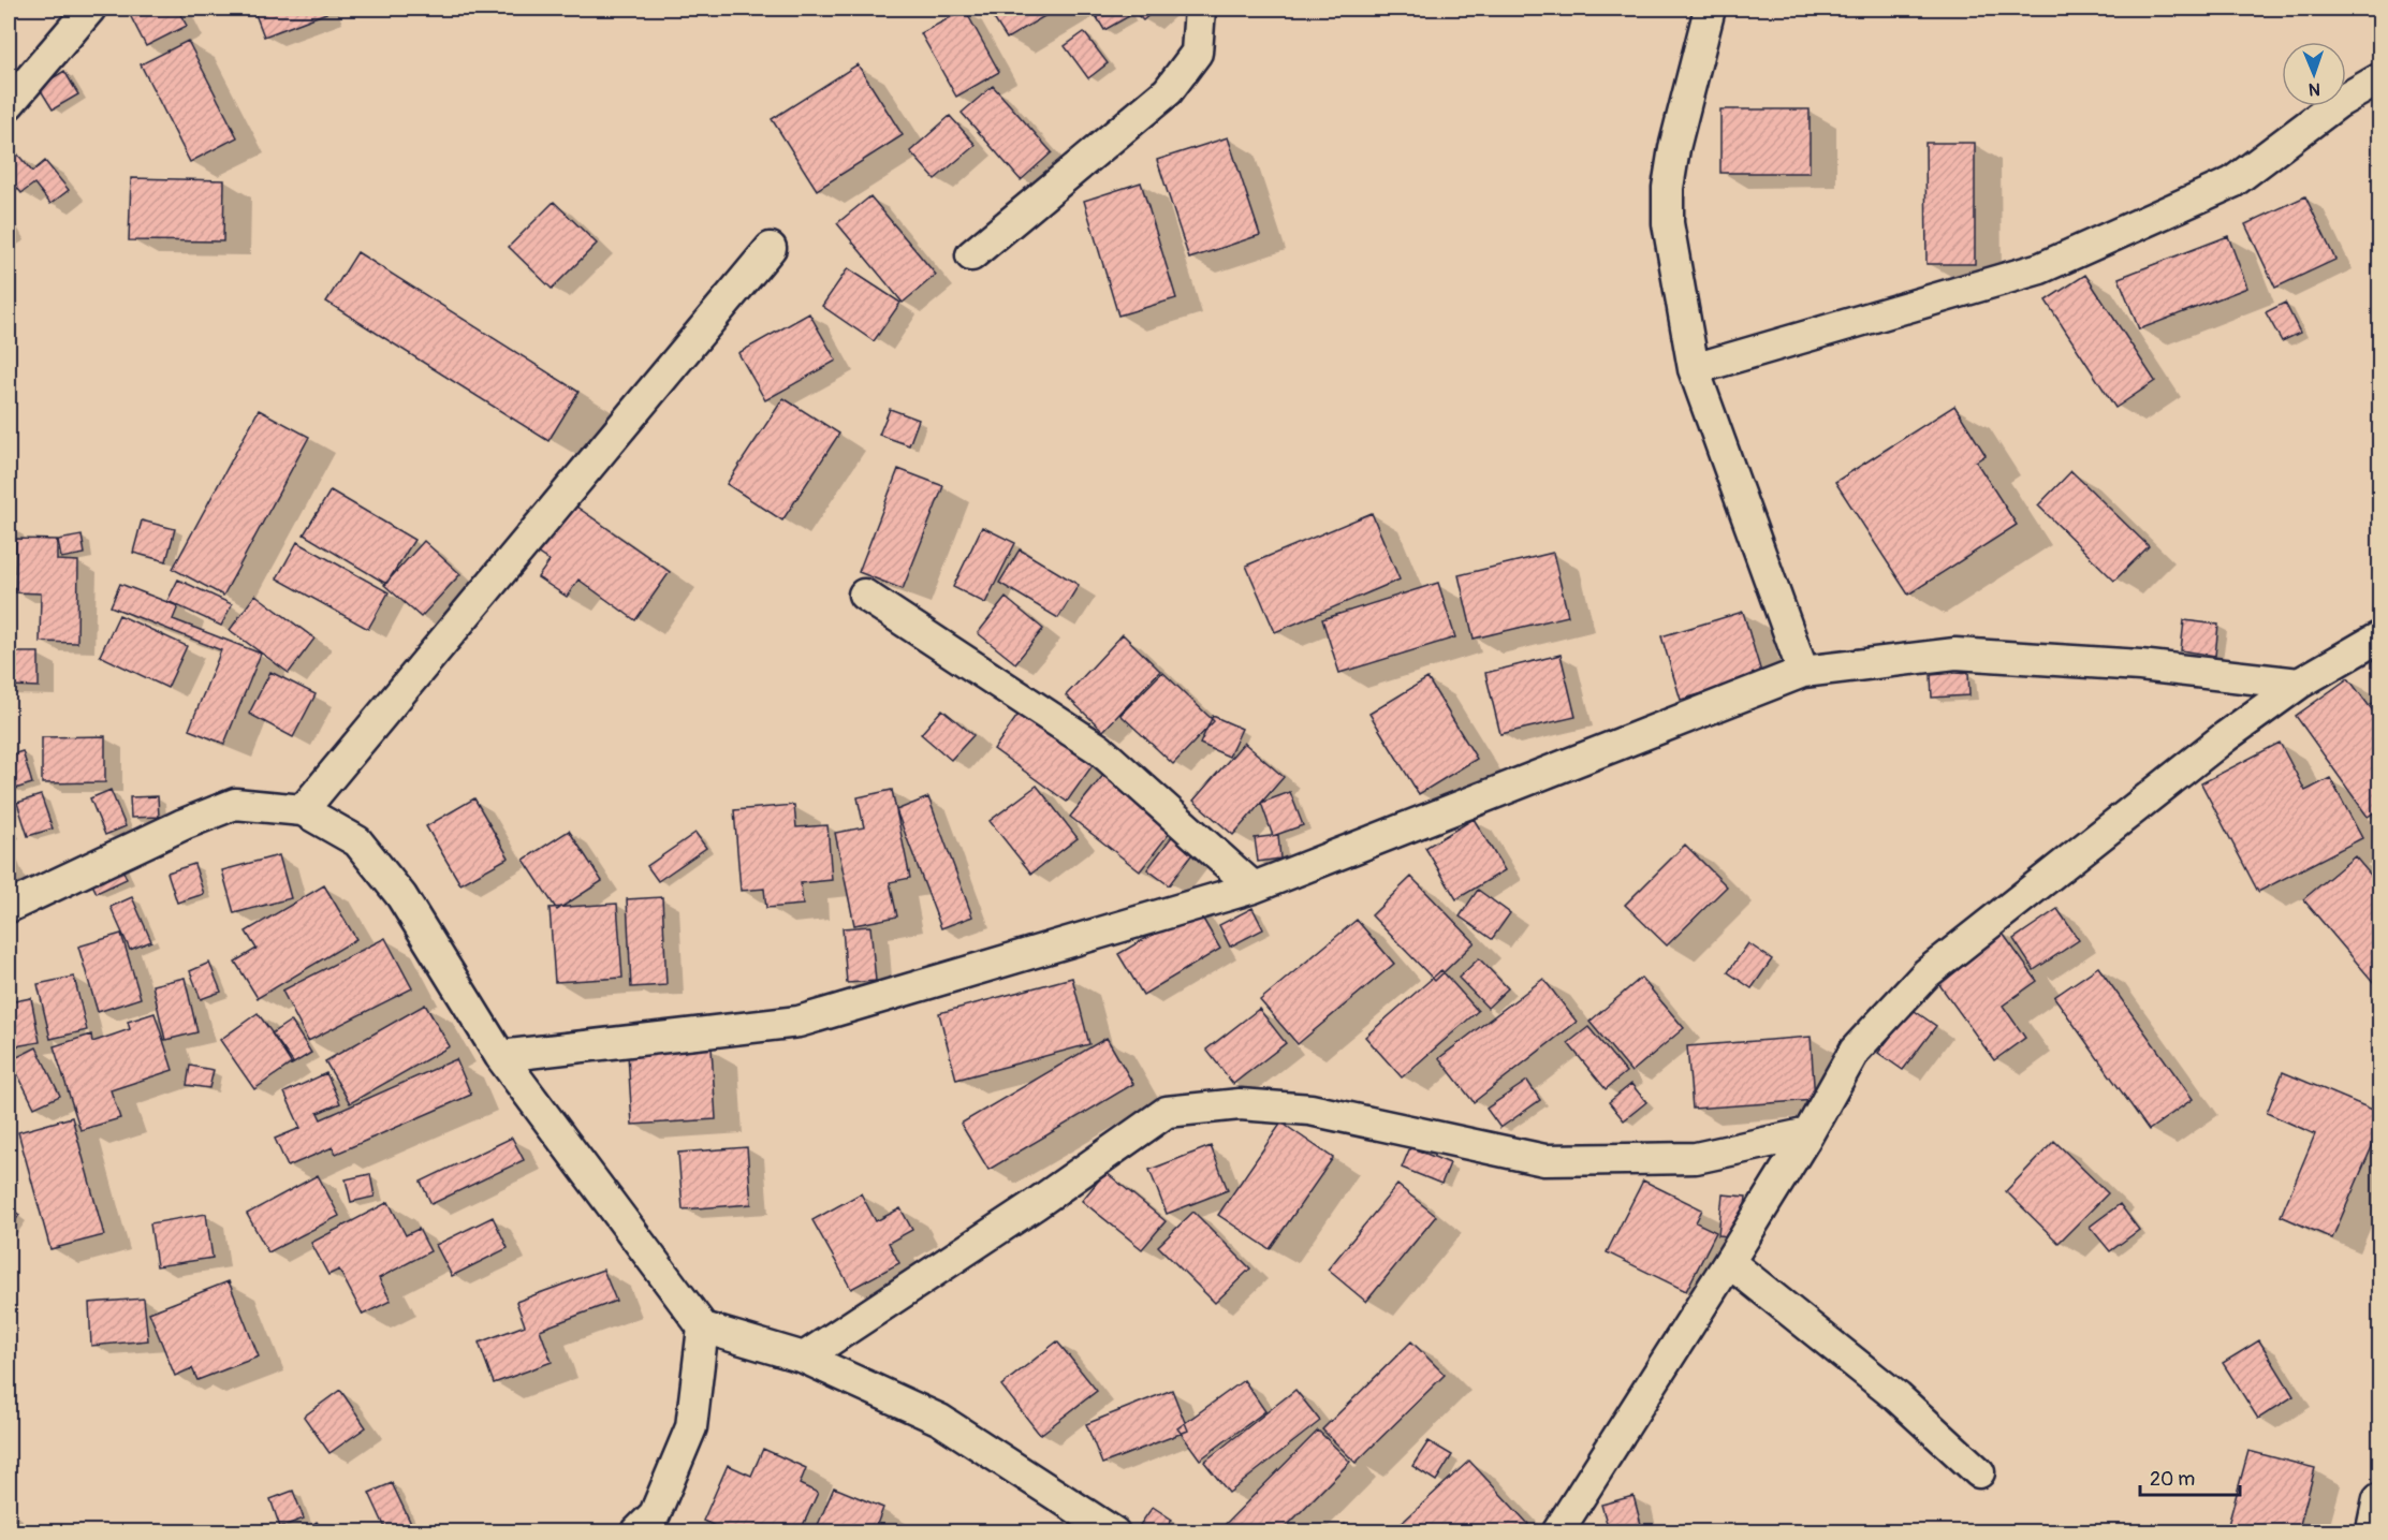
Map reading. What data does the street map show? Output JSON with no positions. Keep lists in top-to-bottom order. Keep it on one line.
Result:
{"scale_bar":"20 m","north":"bottom"}
